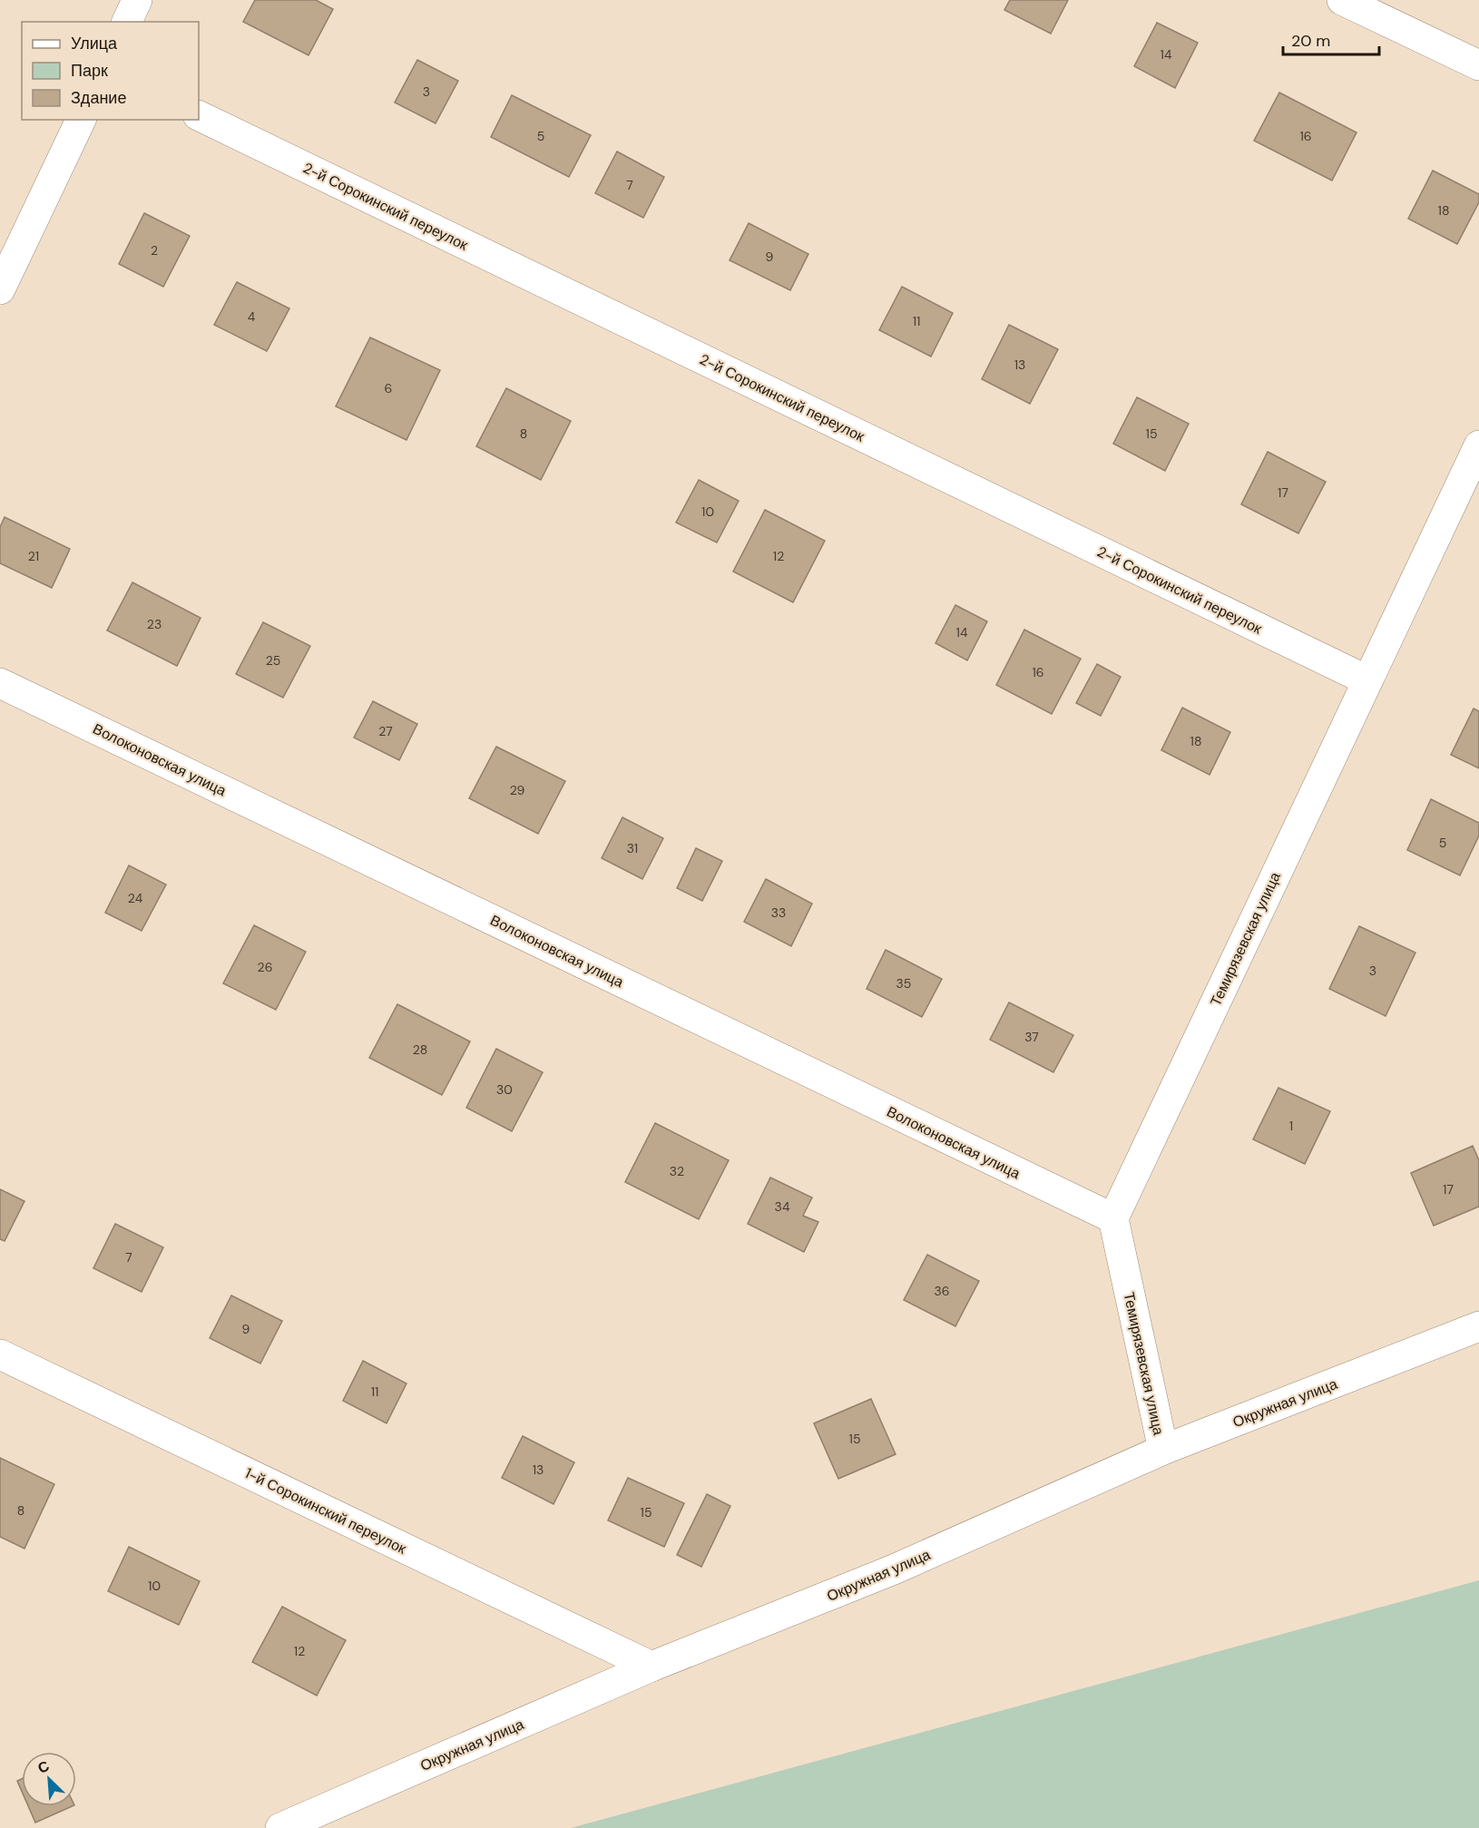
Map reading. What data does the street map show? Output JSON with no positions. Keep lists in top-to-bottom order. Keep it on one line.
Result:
{"streets":{"street":["2-й Сорокинский переулок","Волоконовская улица","Темирязевская улица","Окружная улица","1-й Сорокинский переулок"]},"crossings":[["2-й Сорокинский переулок","Темирязевская улица"],["Волоконовская улица","Темирязевская улица"],["Темирязевская улица","Окружная улица"],["Окружная улица","1-й Сорокинский переулок"]],"house_numbers":["14","3","5","16","7","18","2","9","4","11","13","6","8","15","17","10","21","12","23","14","25","16","27","18","29","5","31","24","33","26","3","35","37","28","30","1","32","17","34","7","36","9","11","15","13","8","15","10","12"],"legend":["Улица","Парк","Здание"],"scale_bar":"20 m","north":"top left"}
